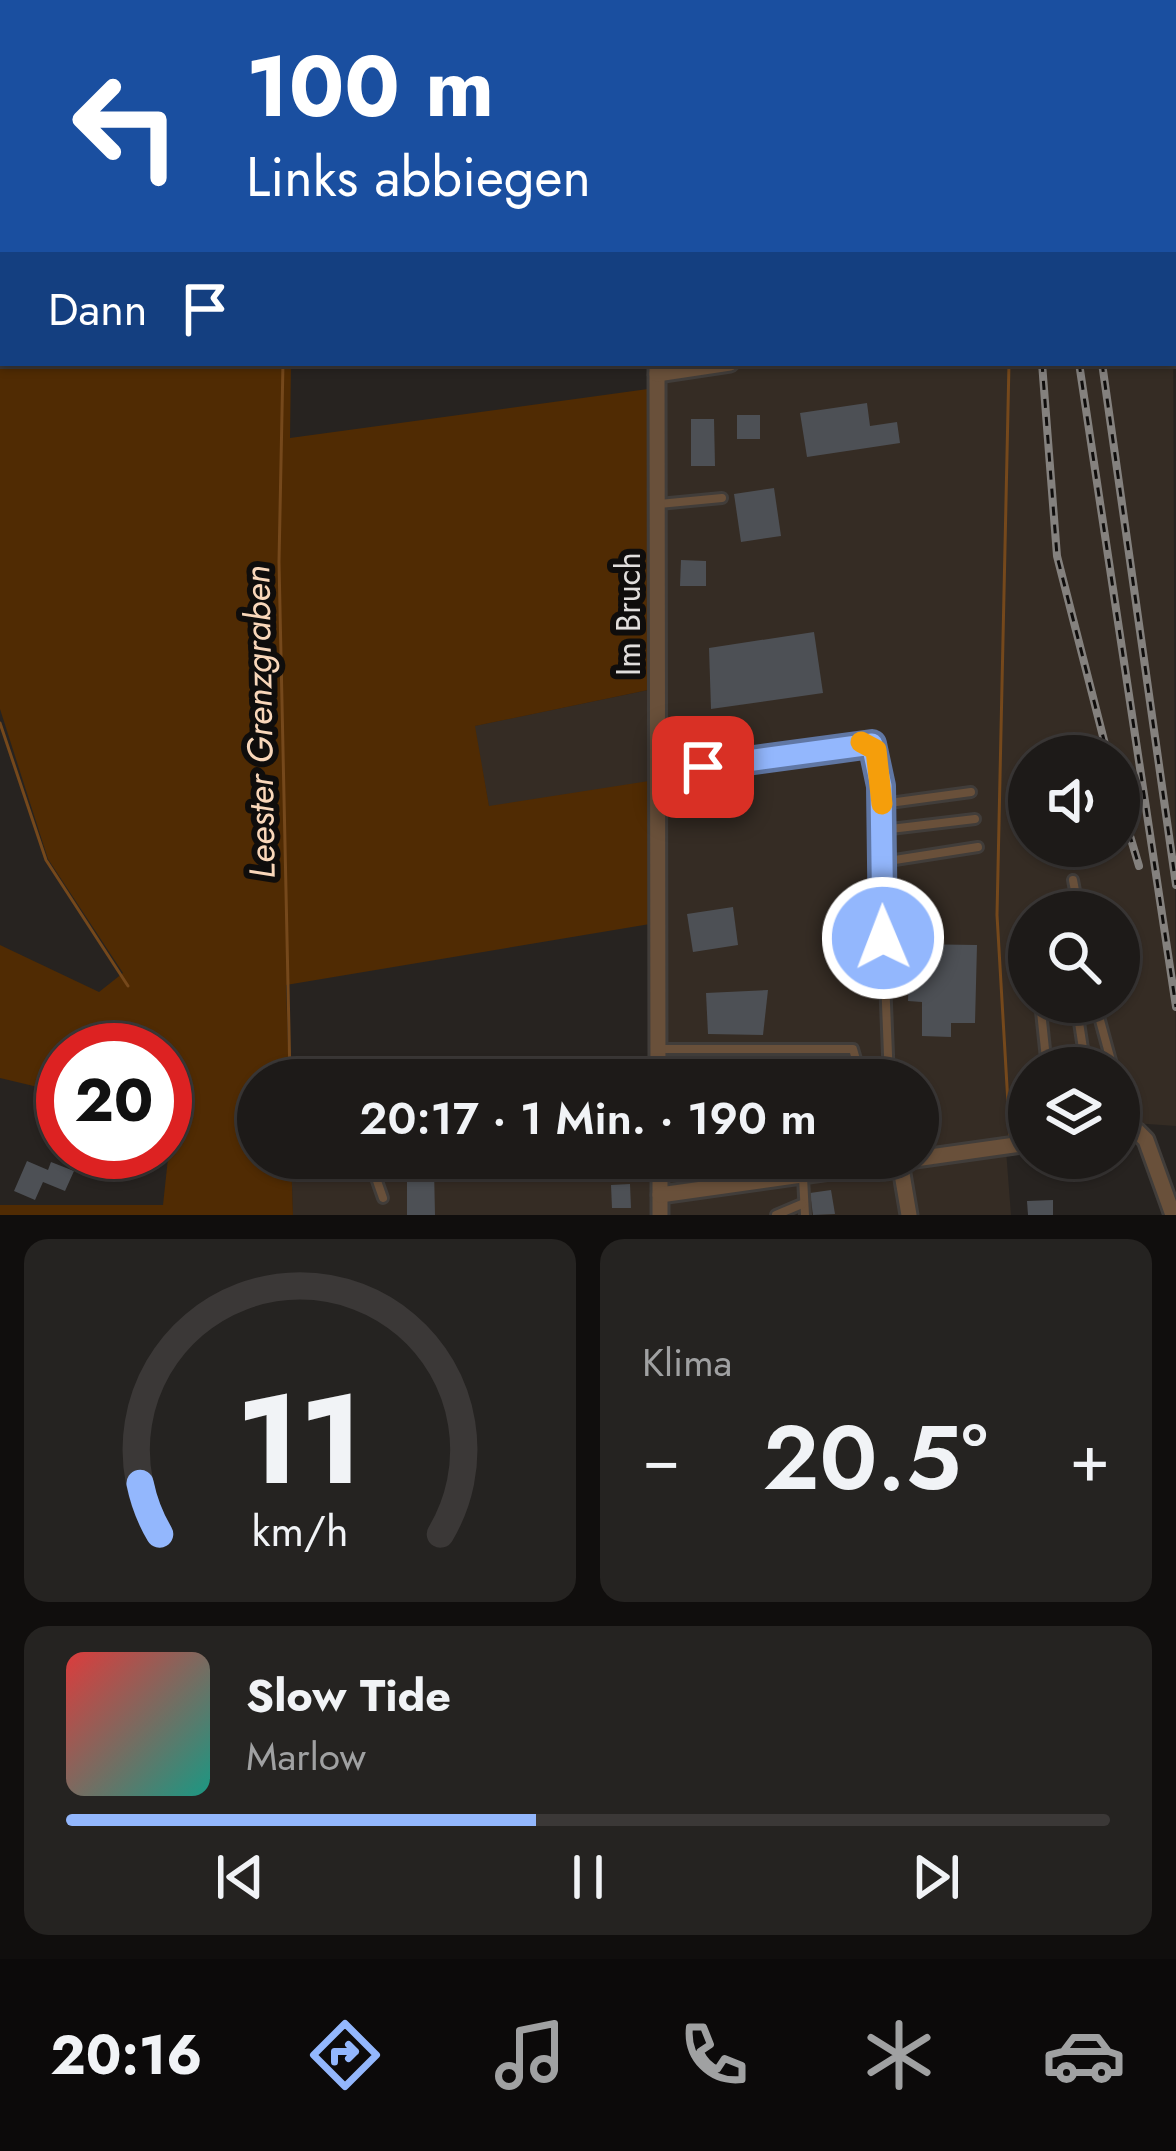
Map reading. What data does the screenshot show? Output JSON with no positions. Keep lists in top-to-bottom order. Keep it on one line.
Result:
{"streets":{"street":["Im Bruch"]},"water":["Leester Grenzgraben"],"page":{"turn":["100 m","Links abbiegen"],"then":"Dann","limit":"20","trip":"20:17 · 1 Min. · 190 m","tile":"Klima","heat":["−","20.5°","+"],"song":["Slow Tide","Marlow"],"tabs":"20:16","gauge":["11","km/h"]}}
